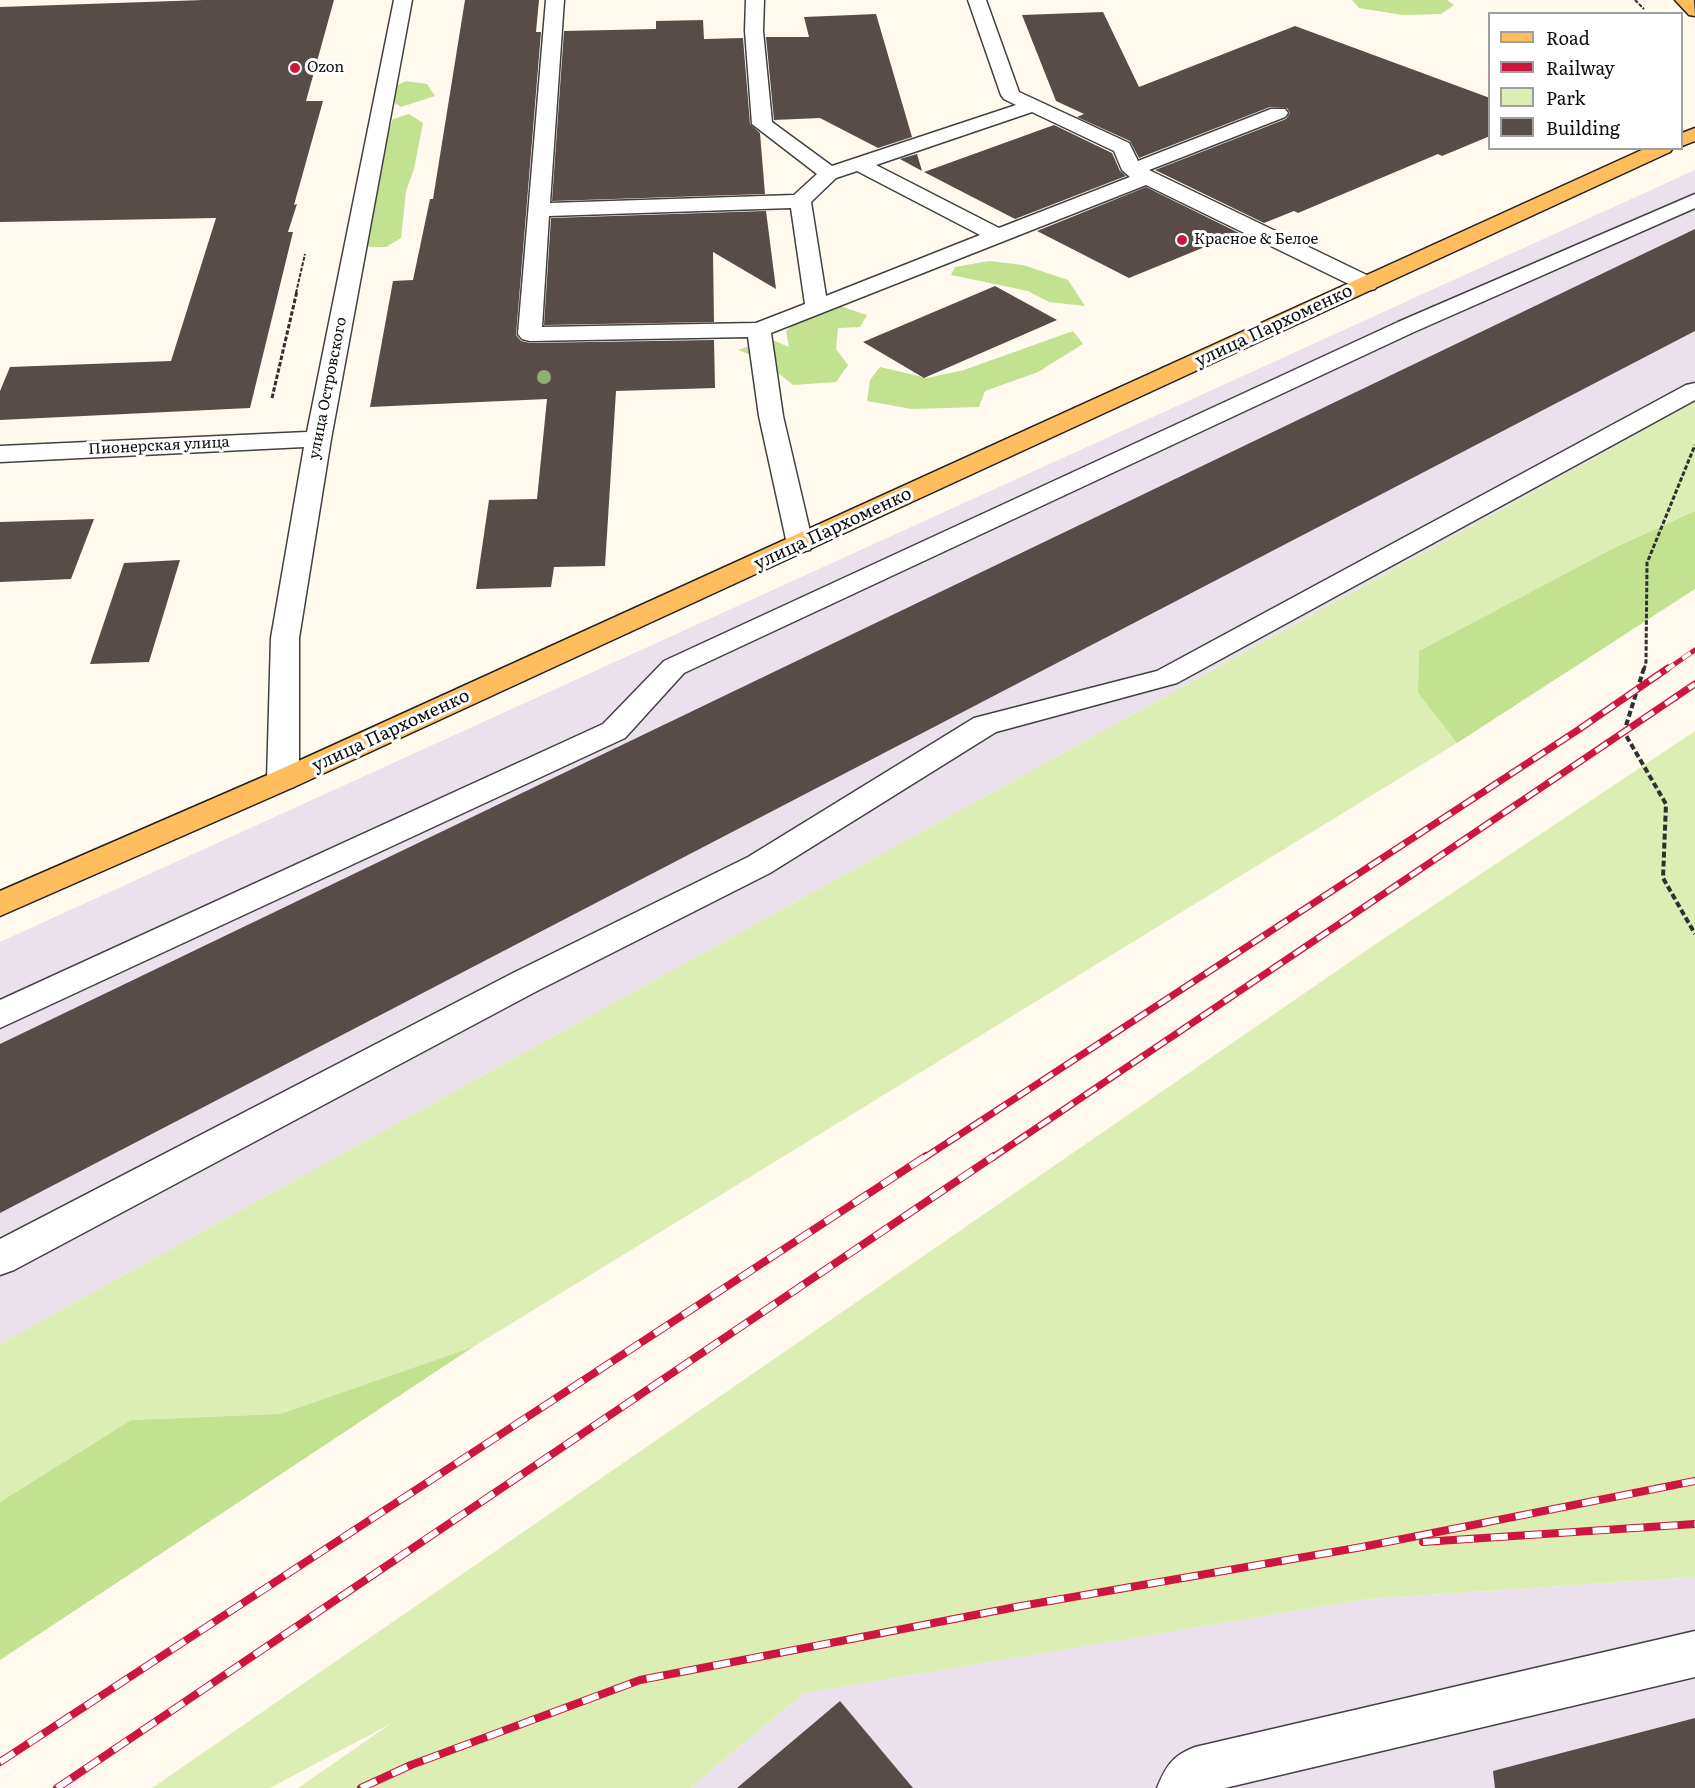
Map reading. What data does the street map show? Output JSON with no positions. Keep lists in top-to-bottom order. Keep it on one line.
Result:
{"streets":{"main road":["улица Пархоменко"],"street":["улица Островского","Пионерская улица"]},"crossings":[["улица Пархоменко","улица Островского"],["улица Островского","Пионерская улица"]],"places":["Ozon","Красное & Белое"],"legend":["Road","Railway","Park","Building"]}
